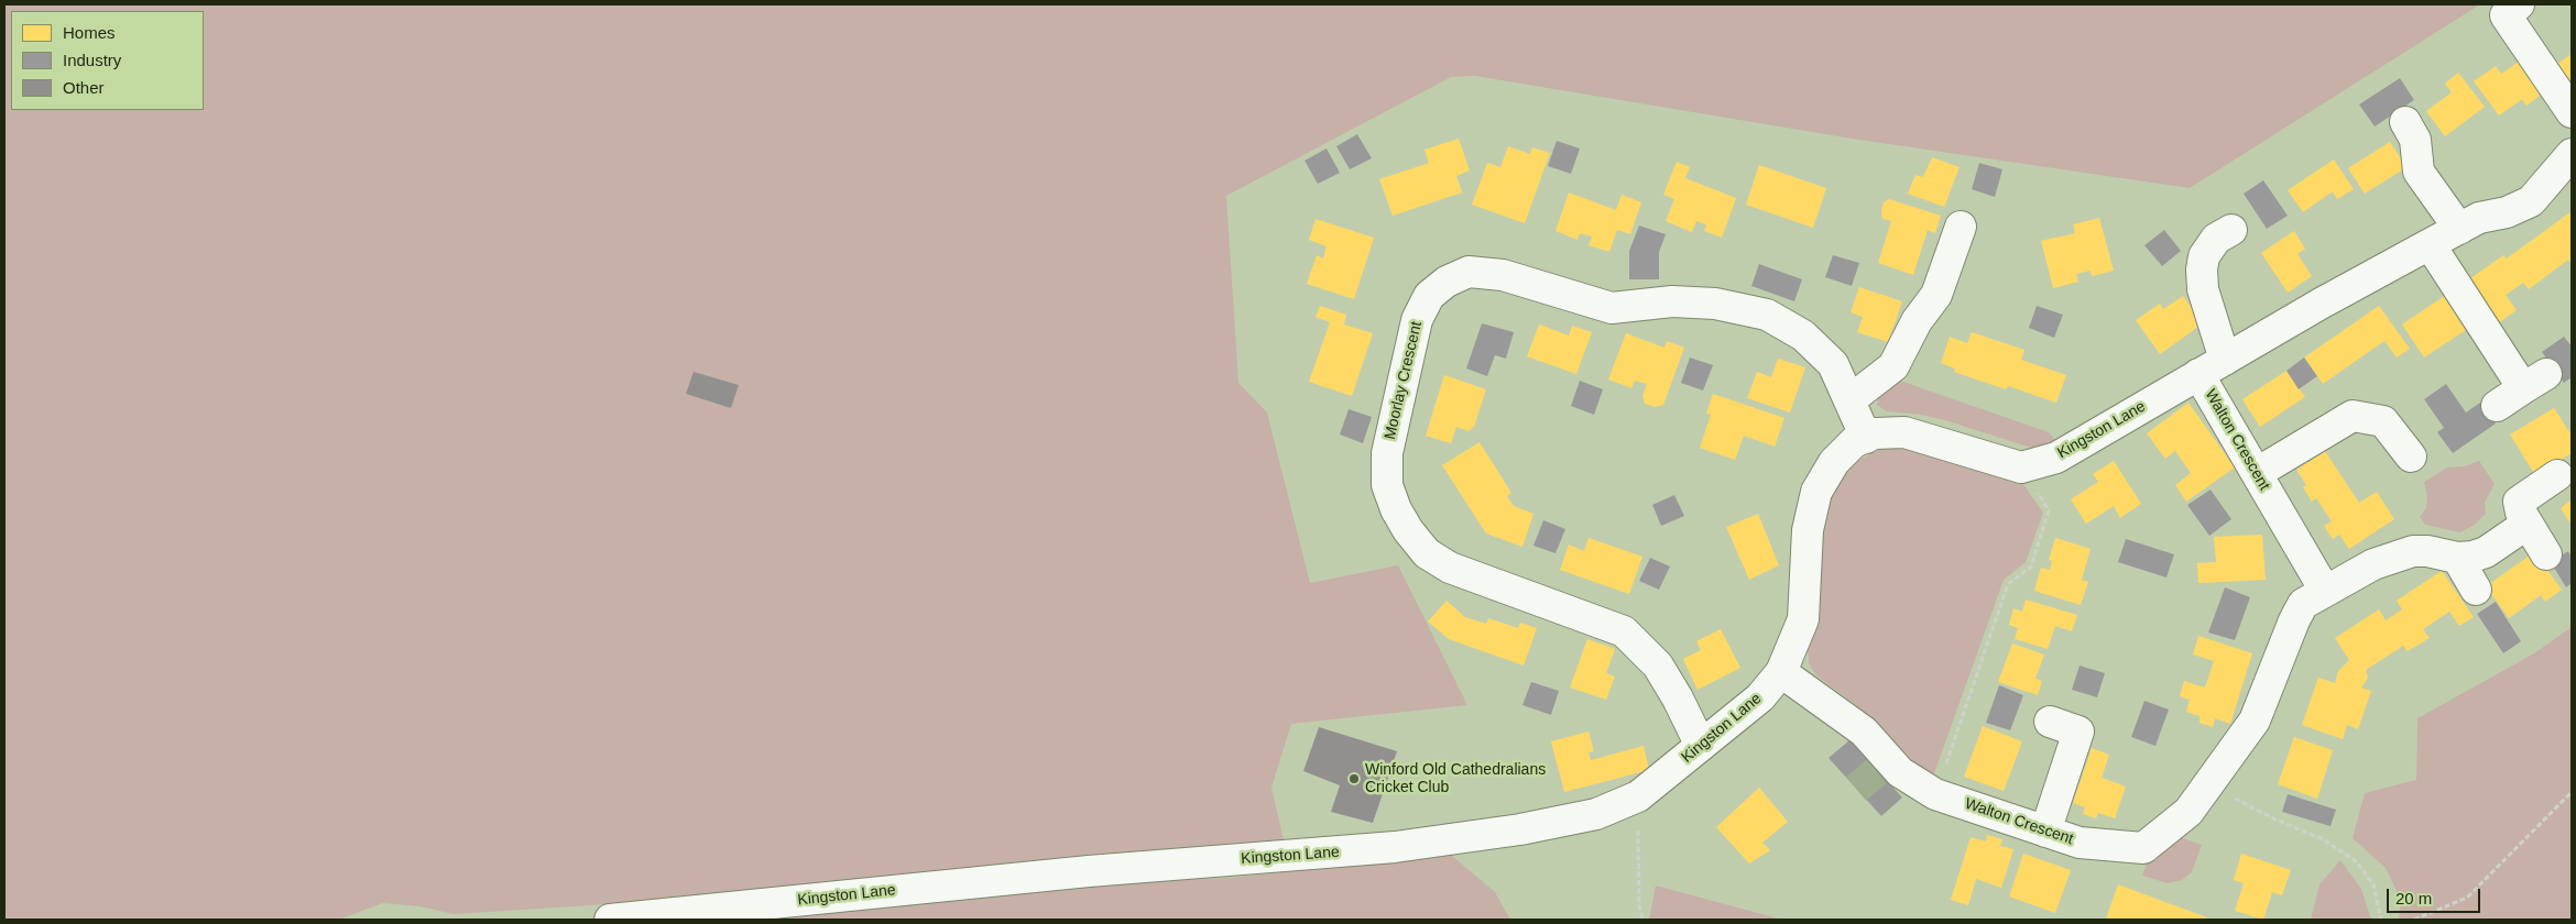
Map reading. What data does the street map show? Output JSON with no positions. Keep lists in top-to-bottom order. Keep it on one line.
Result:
{"streets":{"street":["Moorlay Crescent","Kingston Lane","Walton Crescent"]},"crossings":[["Moorlay Crescent","Kingston Lane"],["Kingston Lane","Walton Crescent"]],"places":["Winford Old Cathedralians Cricket Club"],"legend":["Homes","Industry","Other"],"scale_bar":"20 m"}
